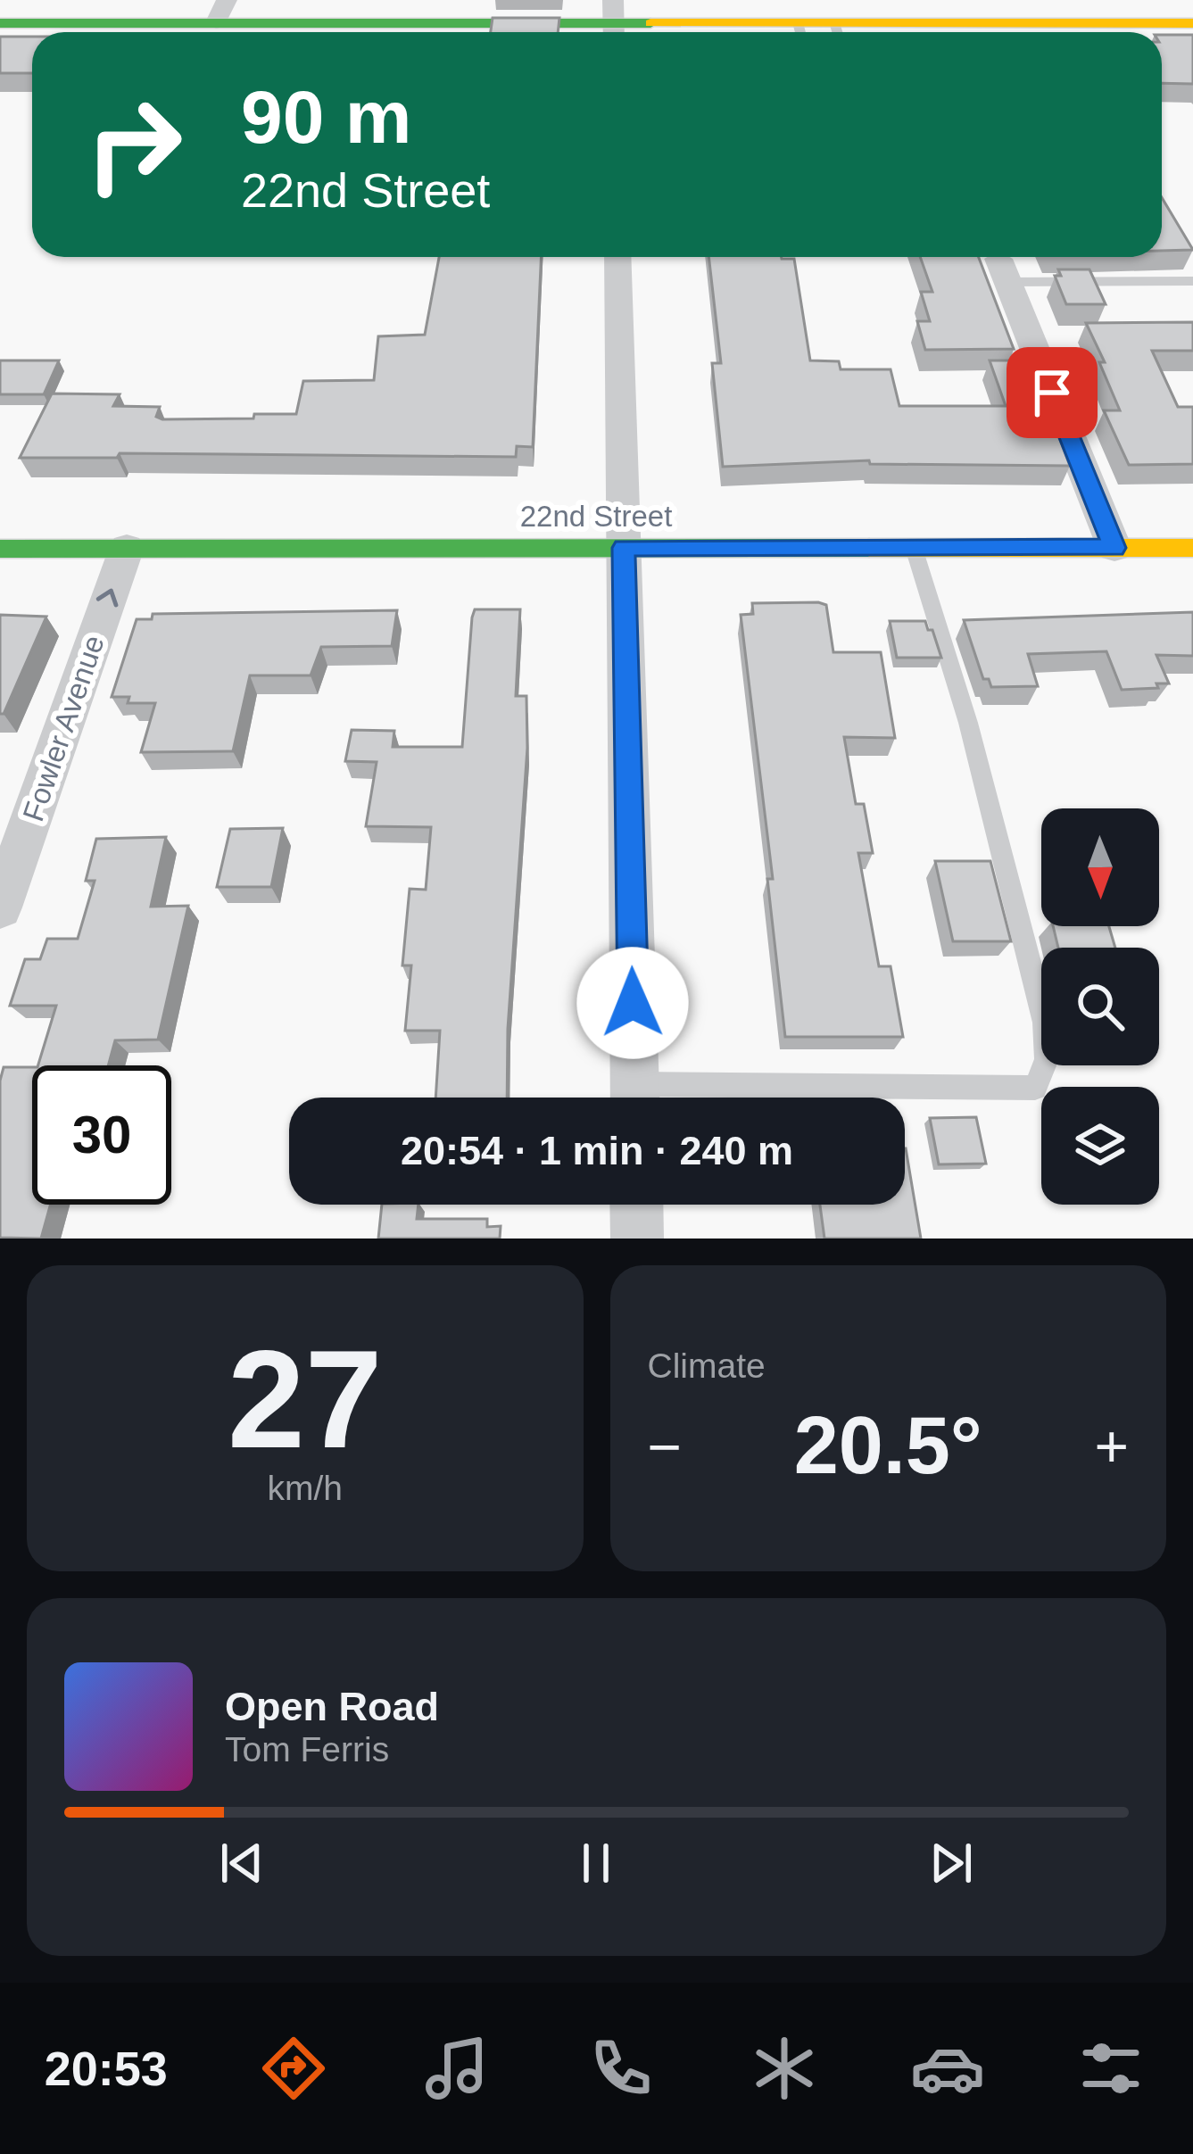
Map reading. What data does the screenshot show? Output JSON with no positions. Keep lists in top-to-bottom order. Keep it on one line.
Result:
{"streets":{"street":["22nd Street","Fowler Avenue"]},"crossings":[["22nd Street","Fowler Avenue"]],"one_way":["Fowler Avenue"],"north":"bottom","page":{"turn":["90 m","22nd Street"],"limit":"30","trip":"20:54 · 1 min · 240 m","tile":[["27","km/h"],"Climate"],"heat":["−","20.5°","+"],"song":["Open Road","Tom Ferris"],"tabs":"20:53"}}
